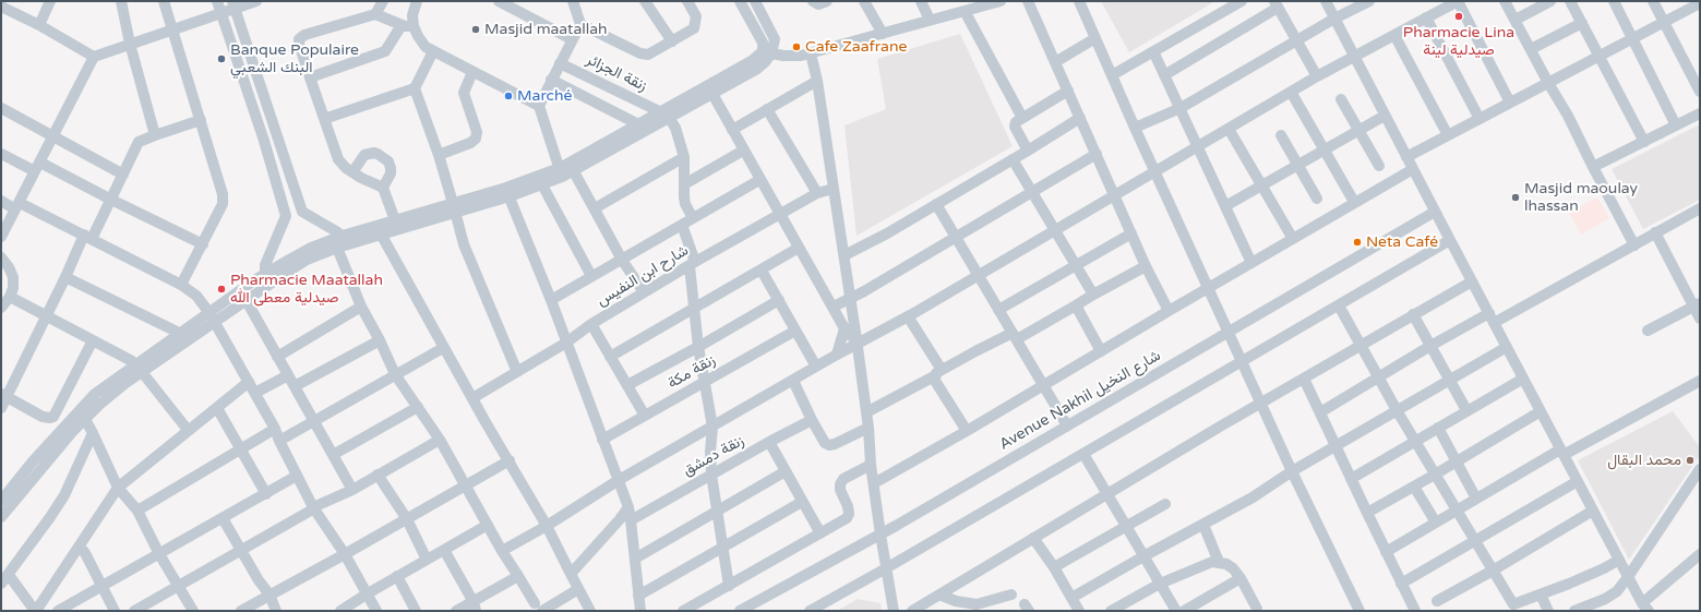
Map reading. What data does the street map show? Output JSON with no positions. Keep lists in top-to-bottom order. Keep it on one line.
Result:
{"streets":{"street":["زنقة الجزائر","شارح ابن النفيس","زنقة مكة","Avenue Nakhil شارع النخيل","زنقة دمشق"]},"places":["Pharmacie Lina صيدلية لينة","Masjid maatallah","Cafe Zaafrane","Banque Populaire البنك الشعبي","Marché","Masjid maoulay lhassan","Neta Café","Pharmacie Maatallah صيدلية معطى الله","محمد البقال"]}
